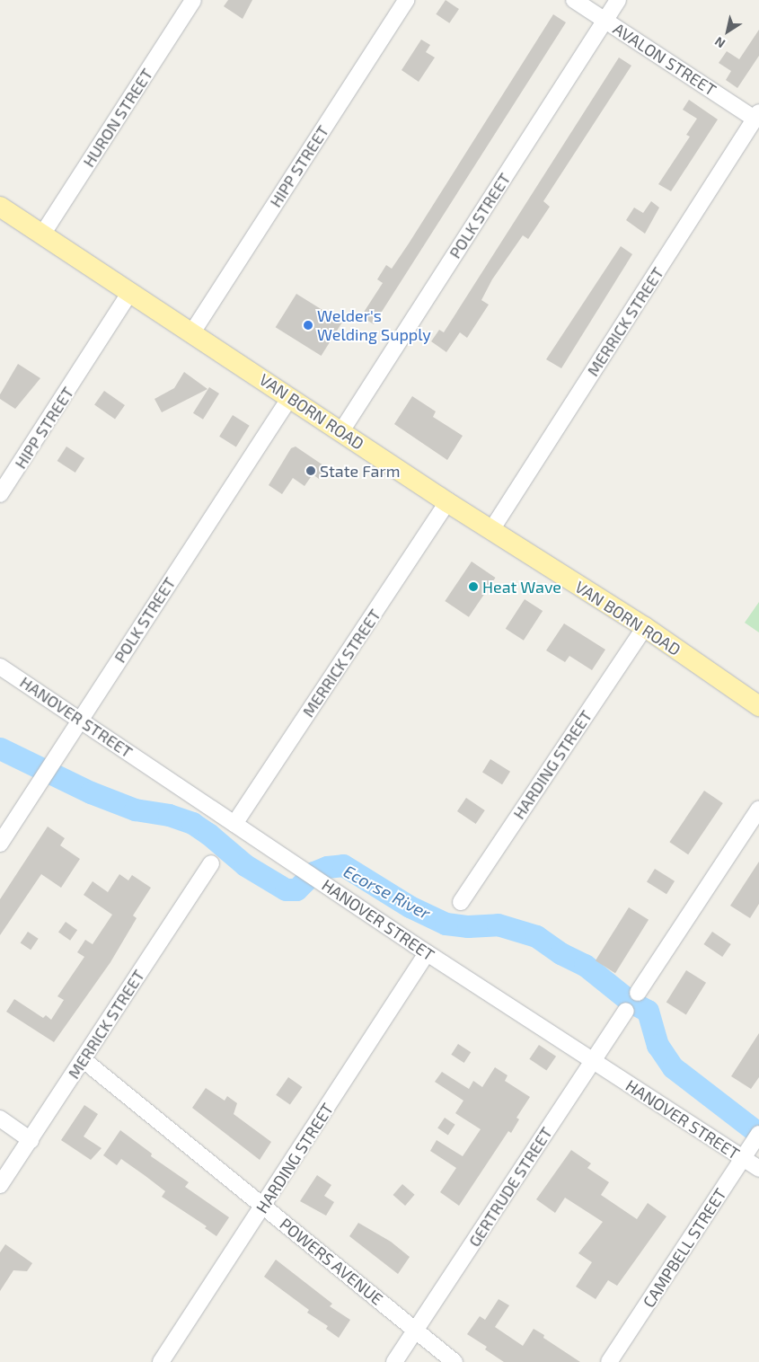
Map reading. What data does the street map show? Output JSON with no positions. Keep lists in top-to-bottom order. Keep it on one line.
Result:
{"streets":{"main road":["VAN BORN ROAD"],"street":["AVALON STREET","HURON STREET","HIPP STREET","POLK STREET","MERRICK STREET","HANOVER STREET","HARDING STREET","GERTRUDE STREET","CAMPBELL STREET","POWERS AVENUE"]},"crossings":[["AVALON STREET","POLK STREET"],["AVALON STREET","MERRICK STREET"],["HURON STREET","VAN BORN ROAD"],["HIPP STREET","VAN BORN ROAD"],["POLK STREET","VAN BORN ROAD"],["POLK STREET","HANOVER STREET"],["MERRICK STREET","VAN BORN ROAD"],["MERRICK STREET","HANOVER STREET"],["MERRICK STREET","POWERS AVENUE"],["VAN BORN ROAD","HARDING STREET"],["HANOVER STREET","HARDING STREET"],["HANOVER STREET","GERTRUDE STREET"],["HANOVER STREET","CAMPBELL STREET"],["HARDING STREET","POWERS AVENUE"],["GERTRUDE STREET","POWERS AVENUE"]],"water":["Ecorse River"],"places":["Welder's Welding Supply","State Farm","Heat Wave"],"north":"bottom left"}
